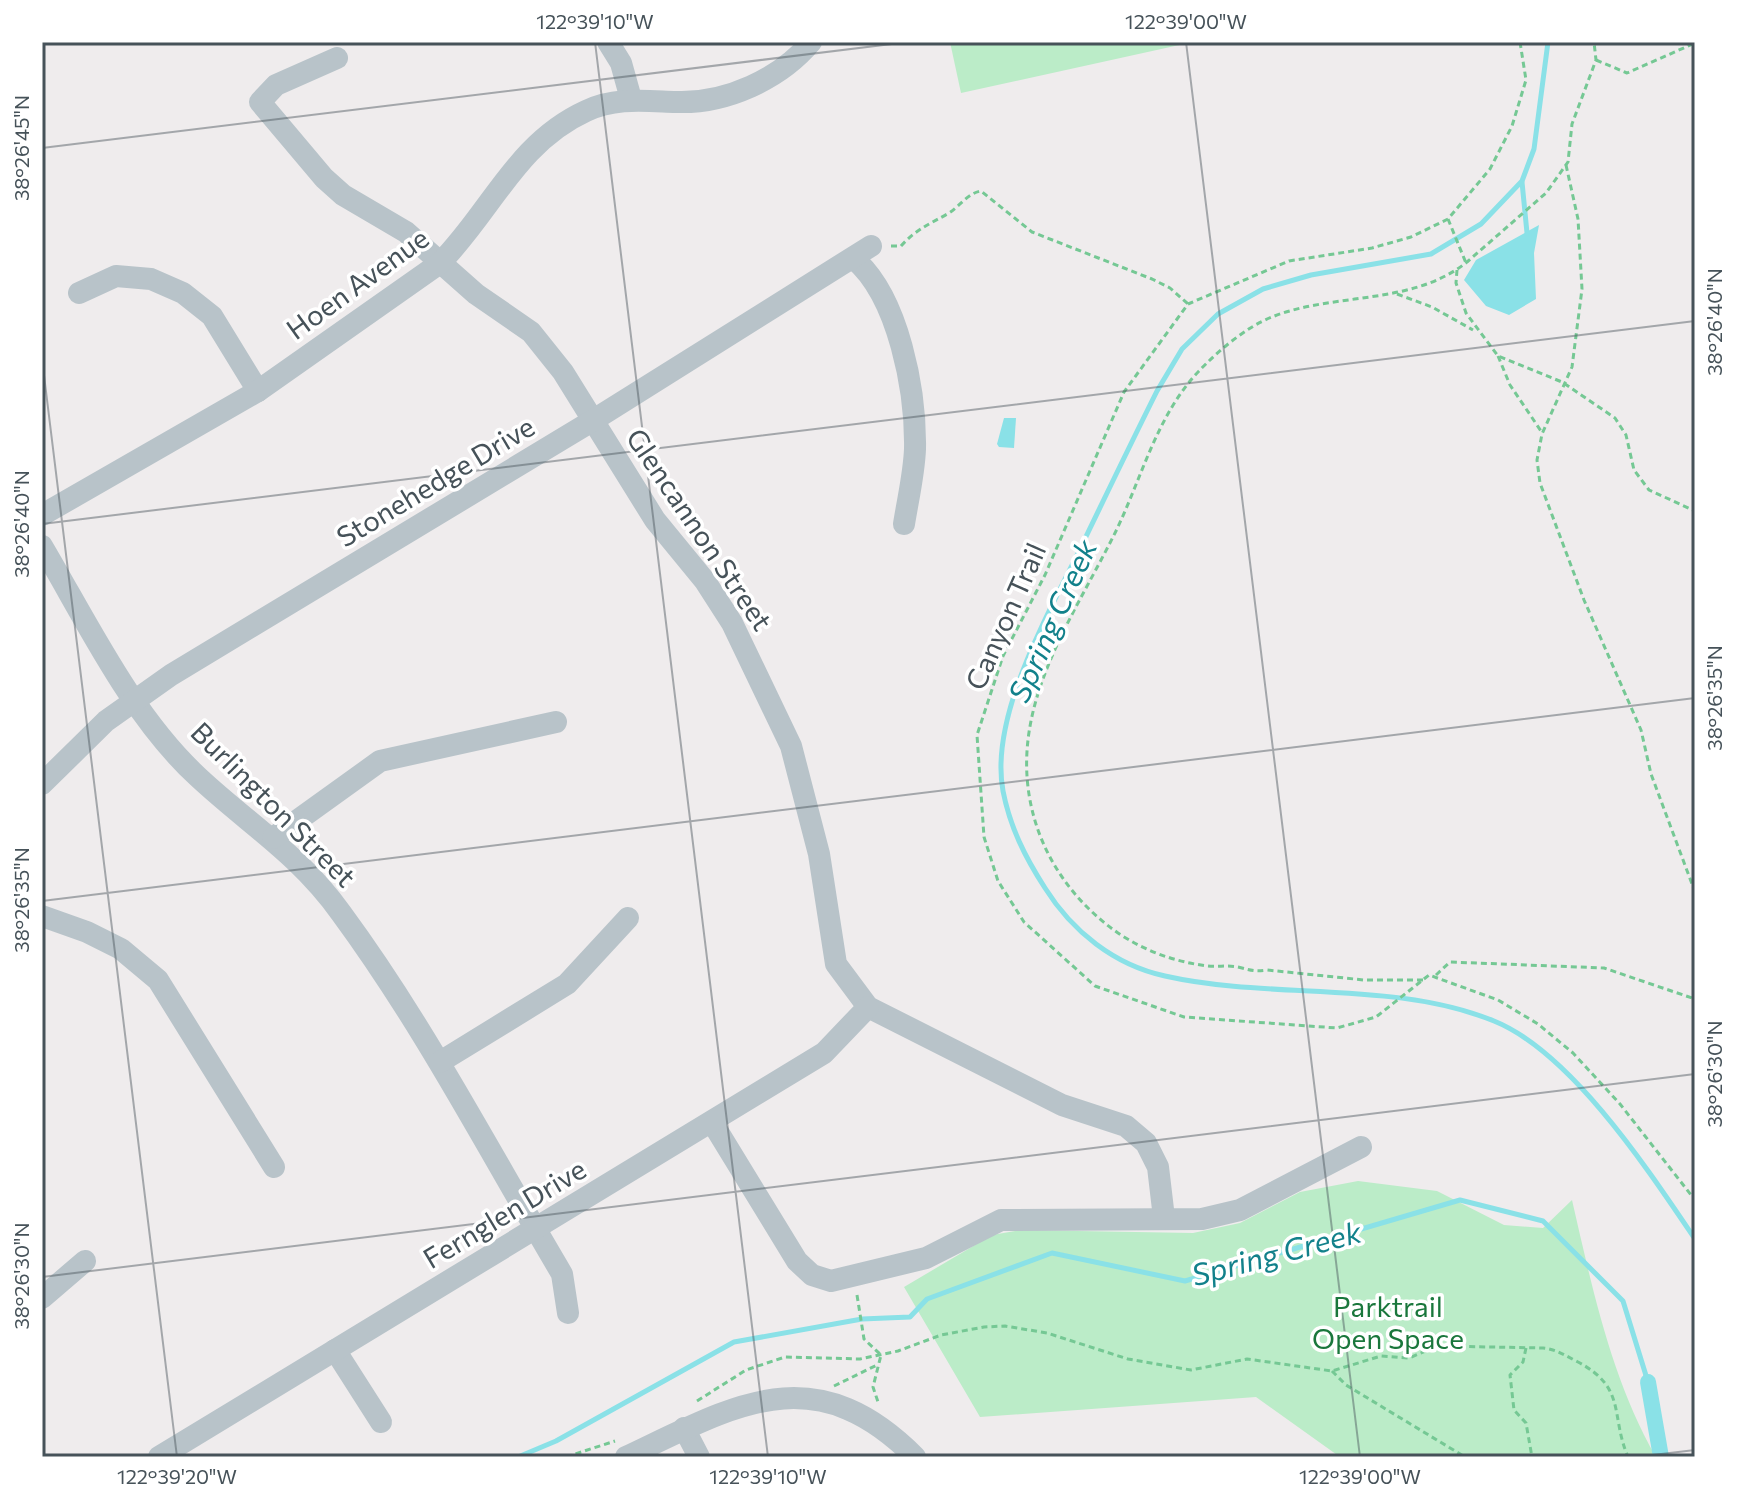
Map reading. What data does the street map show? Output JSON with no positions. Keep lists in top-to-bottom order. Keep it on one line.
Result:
{"streets":{"street":["Hoen Avenue","Stonehedge Drive","Glencannon Street","Burlington Street","Fernglen Drive"],"path":["Canyon Trail"]},"crossings":[["Hoen Avenue","Glencannon Street"],["Stonehedge Drive","Glencannon Street"],["Stonehedge Drive","Burlington Street"],["Glencannon Street","Fernglen Drive"],["Burlington Street","Fernglen Drive"]],"water":["Spring Creek"],"parks":["Parktrail Open Space"],"coordinates":["122°39'10\"W","122°39'00\"W","38°26'45\"N","38°26'40\"N","38°26'35\"N","38°26'30\"N","122°39'20\"W"]}
